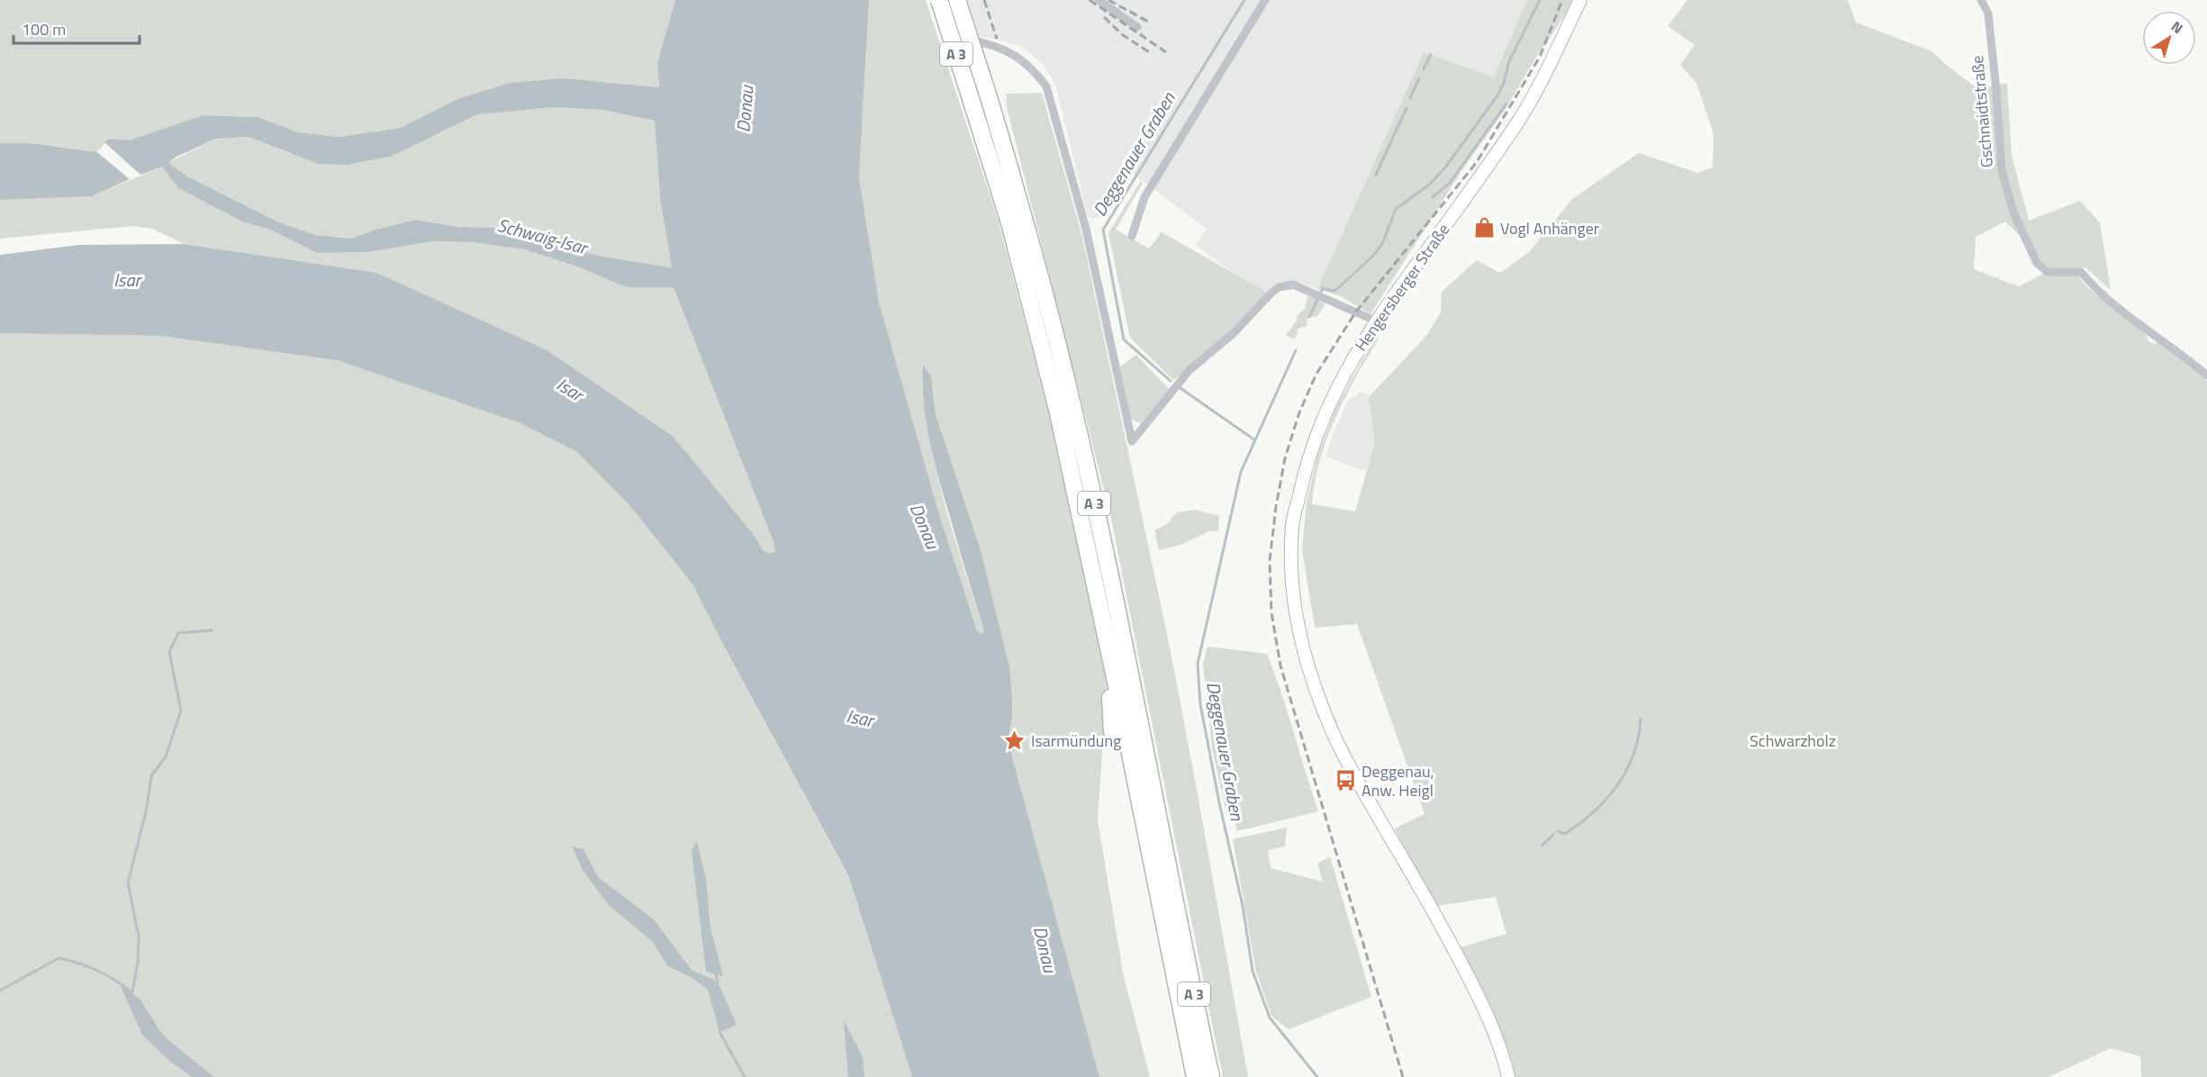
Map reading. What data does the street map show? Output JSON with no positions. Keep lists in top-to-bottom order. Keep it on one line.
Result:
{"streets":{"highway":["A 3"],"main road":["Hengersberger Straße"],"street":["Gschnaidtstraße"]},"water":["Donau","Deggenauer Graben","Schwaig-Isar","Isar"],"parks":["Schwarzholz"],"places":{"shop":["Vogl Anhänger"],"place":["Isarmündung"],"bus stop":["Deggenau, Anw. Heigl"]},"scale_bar":"100 m","north":"top right"}
